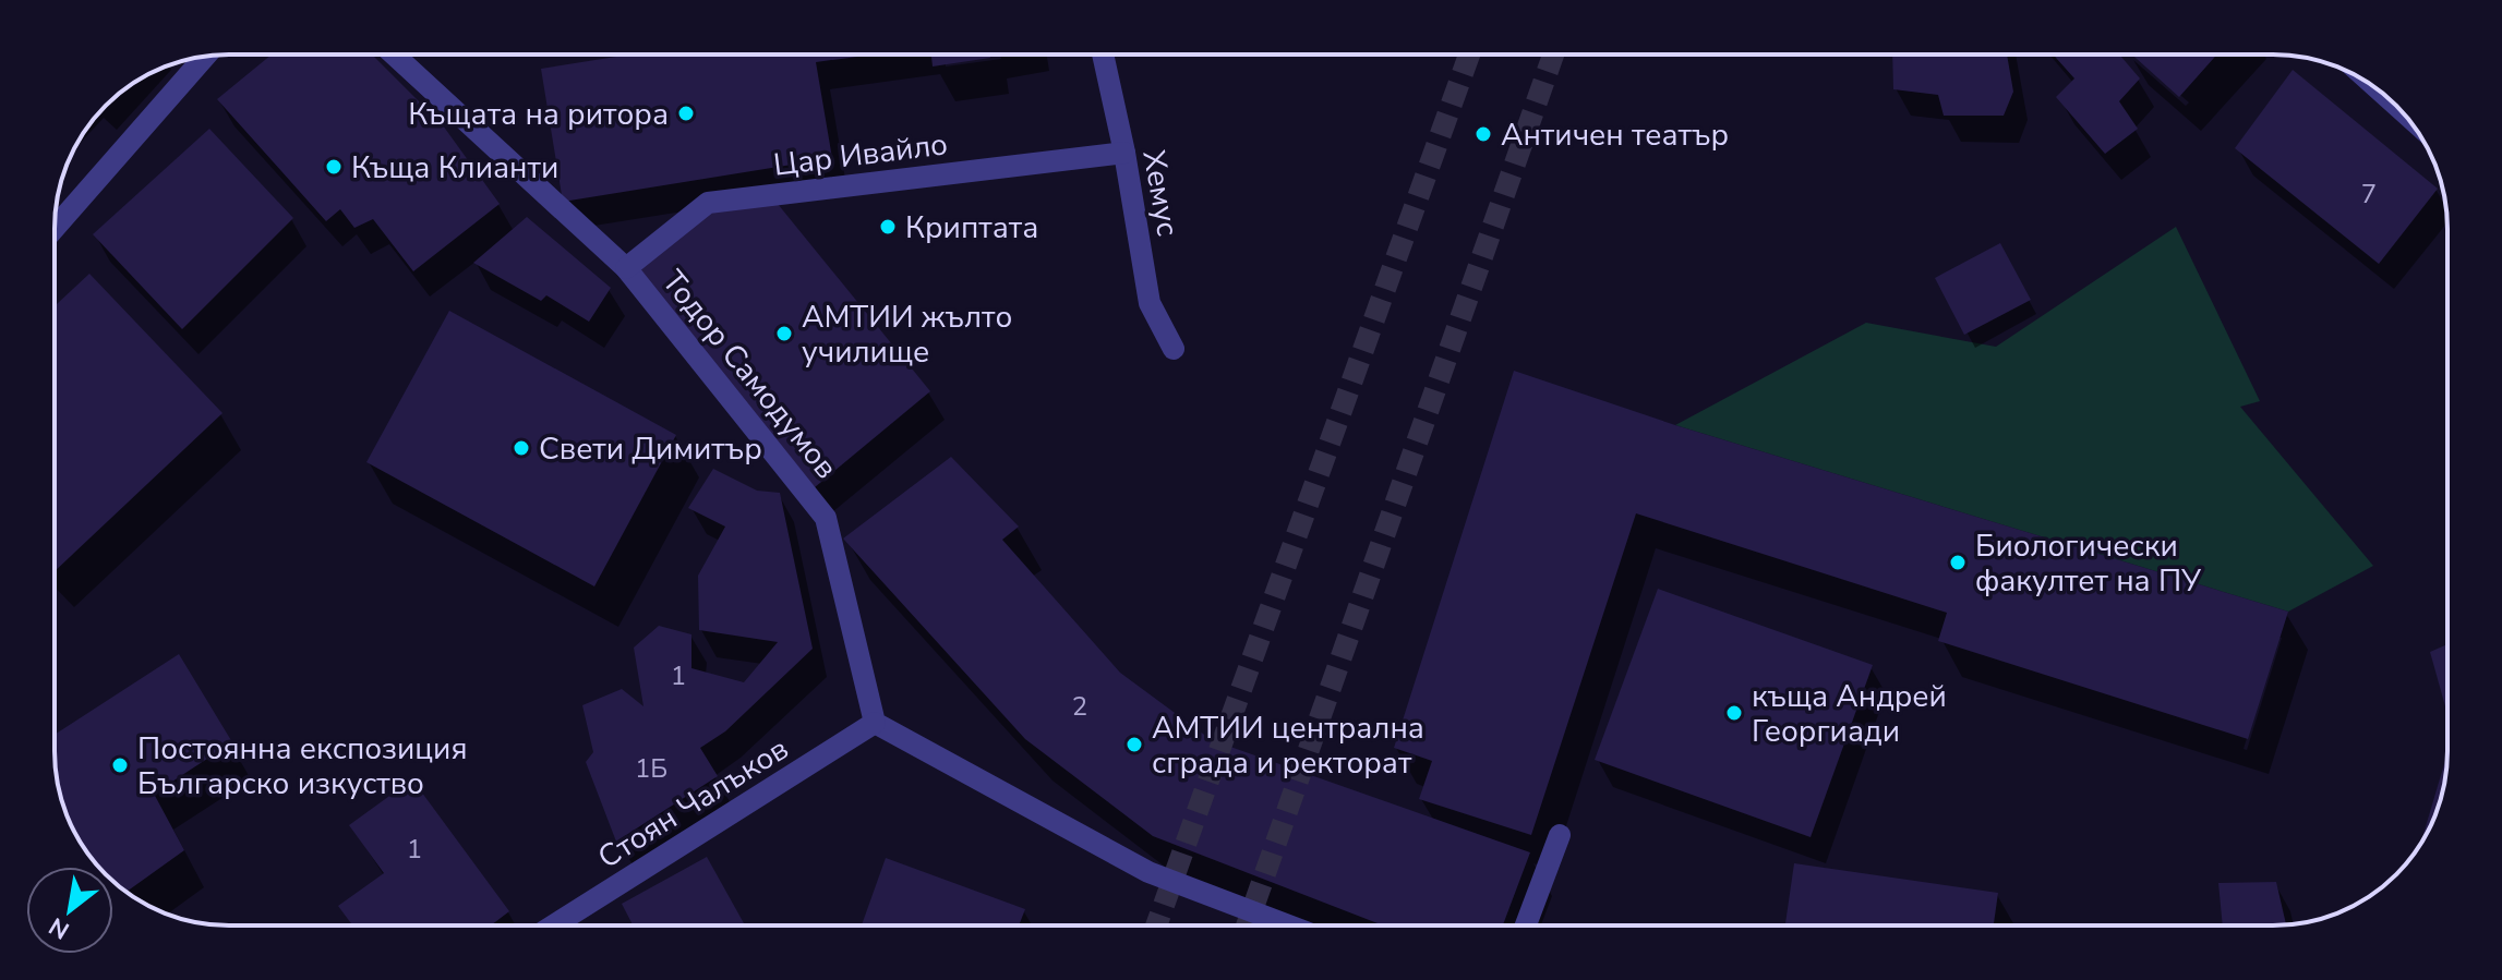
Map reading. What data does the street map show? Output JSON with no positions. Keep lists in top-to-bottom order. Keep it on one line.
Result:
{"streets":{"street":["Цар Ивайло","Хемус","Тодор Самодумов","Стоян Чалъков"]},"crossings":[["Цар Ивайло","Хемус"],["Цар Ивайло","Тодор Самодумов"],["Тодор Самодумов","Стоян Чалъков"]],"places":["Къщата на ритора","Античен театър","Къща Клианти","Криптата","АМТИИ жълто училище","Свети Димитър","Биологически факултет на ПУ","къща Андрей Георгиади","АМТИИ централна сграда и ректорат","Постоянна експозиция Българско изкуство"],"house_numbers":["7","1","2","1Б","1"],"north":"bottom left"}
